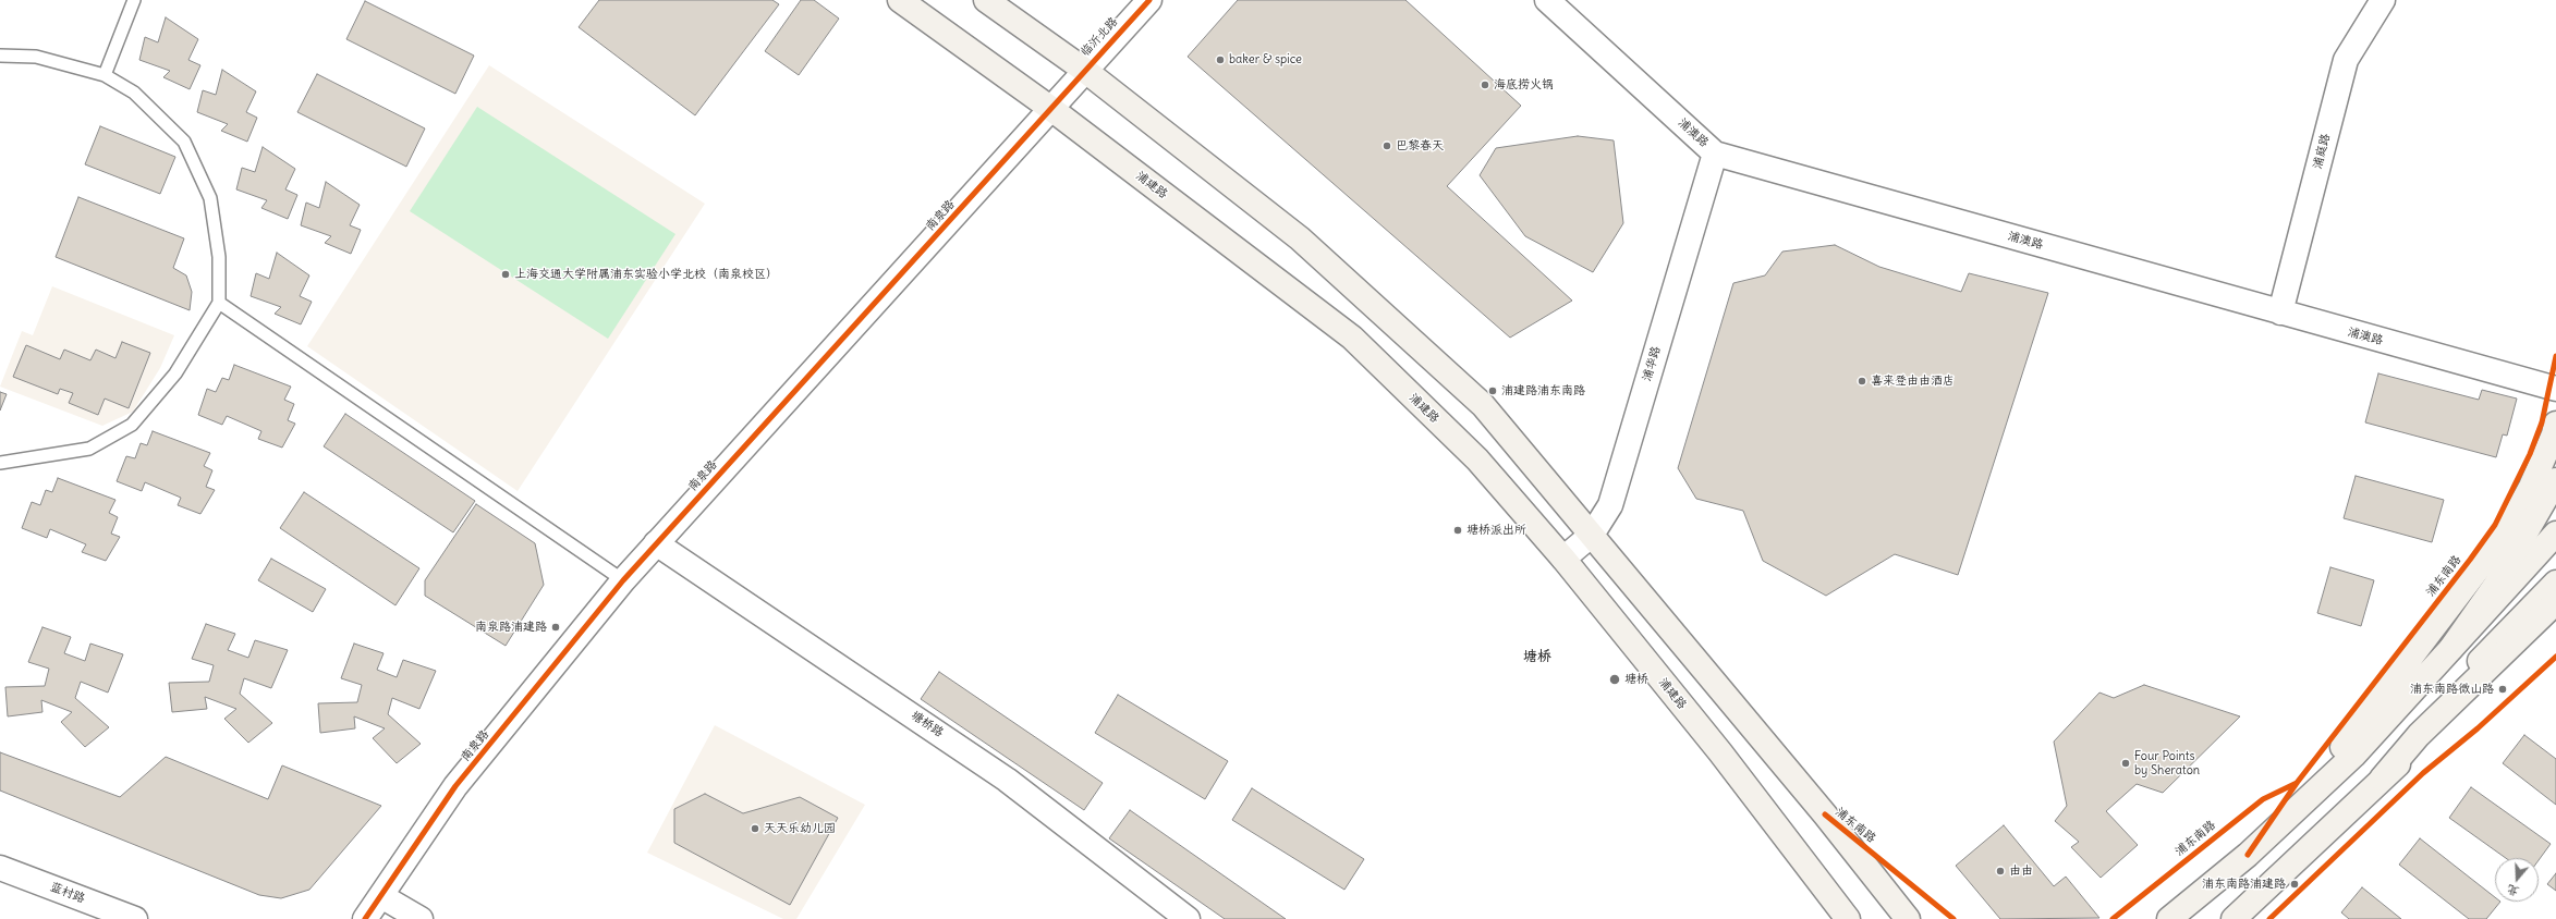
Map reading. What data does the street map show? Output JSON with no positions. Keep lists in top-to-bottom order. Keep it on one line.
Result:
{"streets":{"main road":["浦建路","浦东南路"],"street":["临沂北路","浦澳路","浦庭路","南泉路","浦华路","塘桥路","蓝村路"]},"crossings":[["临沂北路","南泉路"],["浦澳路","浦庭路"],["浦澳路","浦华路"],["浦建路","南泉路"],["浦建路","浦华路"],["南泉路","塘桥路"]],"districts":["塘桥"],"places":["baker & spice","海底捞火锅","巴黎春天","上海交通大学附属浦东实验小学北校（南泉校区）","喜来登由由酒店","浦建路浦东南路","塘桥派出所","南泉路浦建路","塘桥","浦东南路微山路","Four Points by Sheraton","天天乐幼儿园","由由","浦东南路浦建路"],"north":"bottom"}
